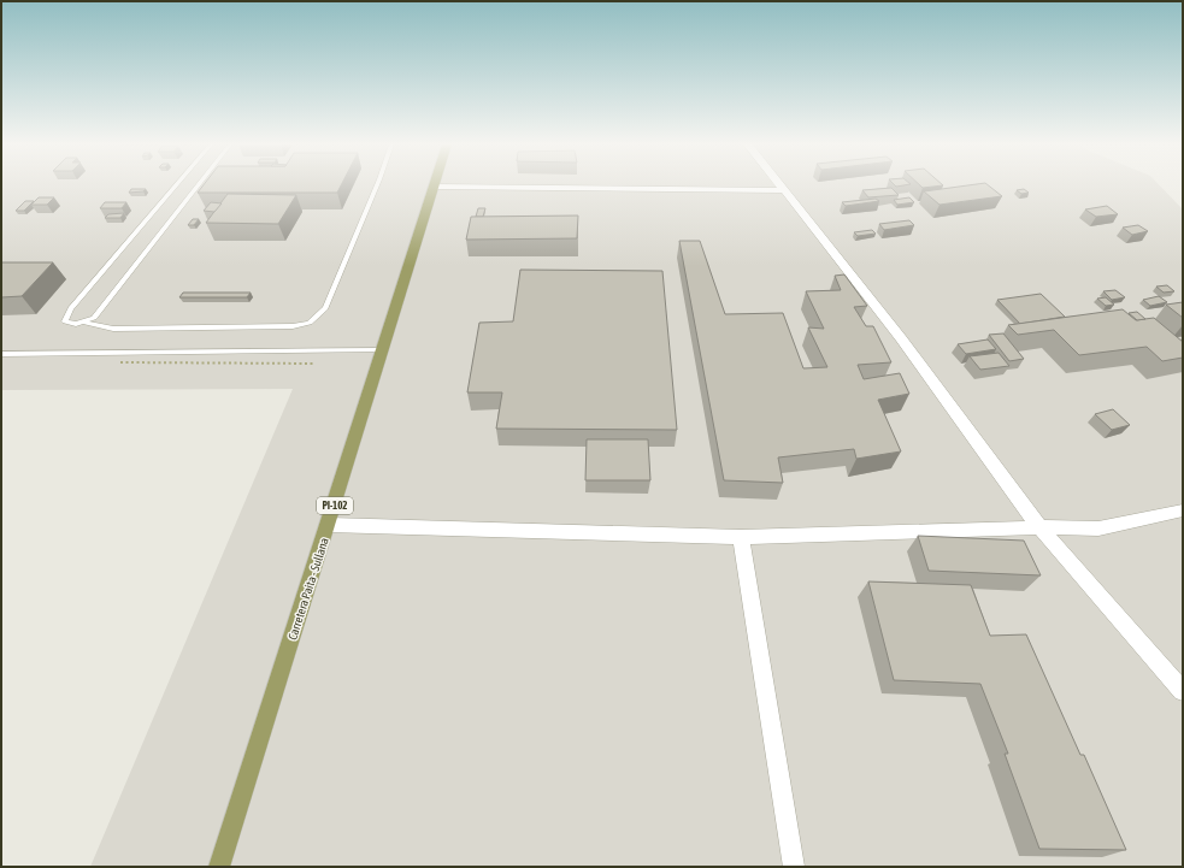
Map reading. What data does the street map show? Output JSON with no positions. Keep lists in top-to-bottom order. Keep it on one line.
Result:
{"streets":{"main road":["PI-102","Carretera Paita - Sullana"]}}
